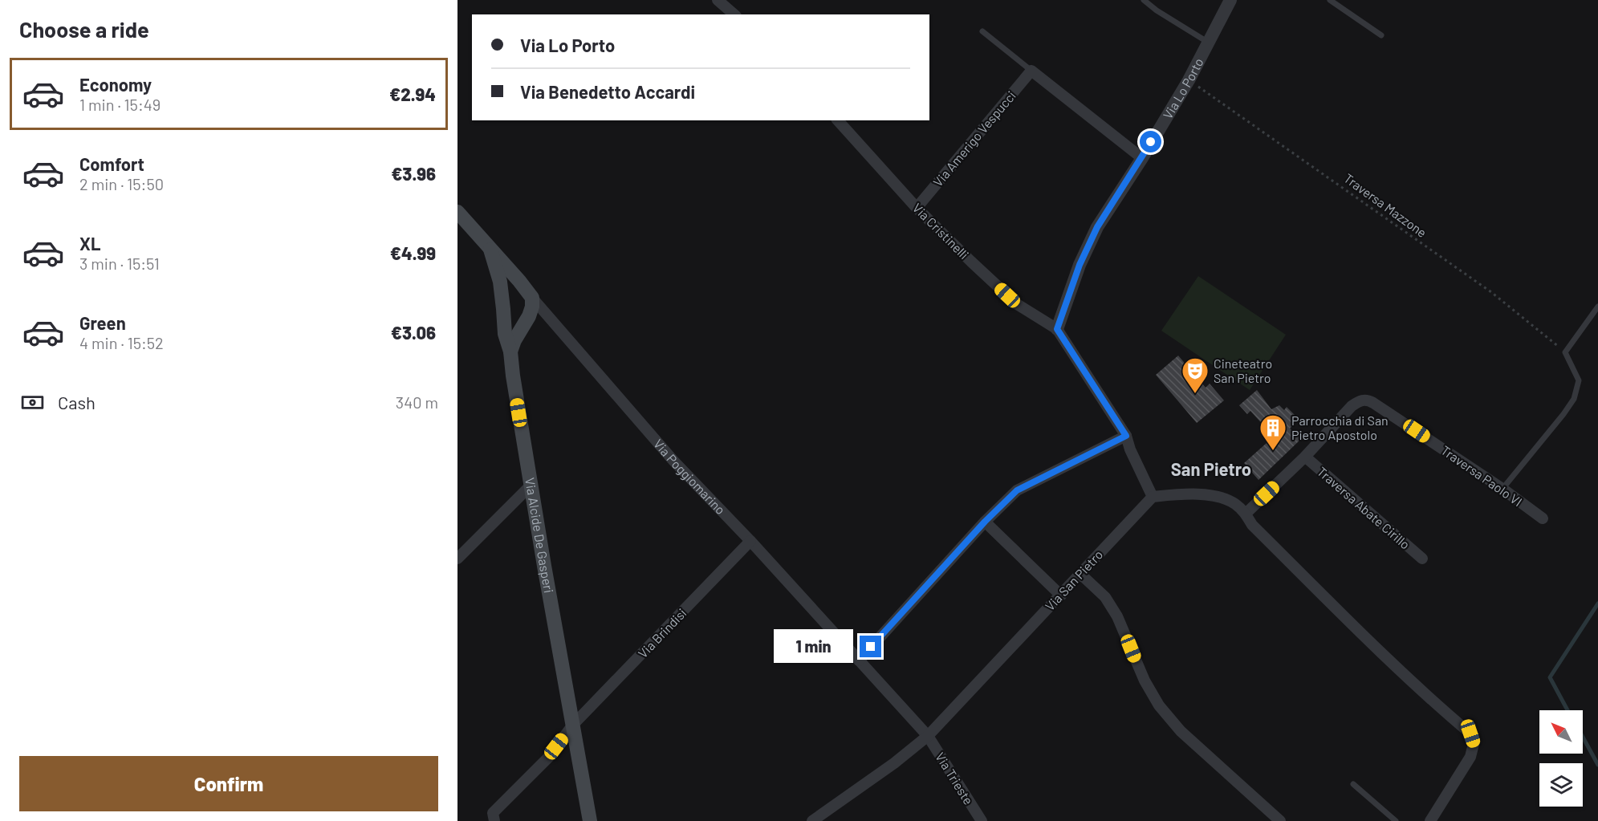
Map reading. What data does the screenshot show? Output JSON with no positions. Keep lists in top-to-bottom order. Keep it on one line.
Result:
{"streets":{"main road":["Via Poggiomarino","Via Alcide De Gasperi"],"street":["Via Lo Porto","Via Amerigo Vespucci","Via Cristinelli","Traversa Paolo VI","Traversa Abate Cirillo","Via San Pietro","Via Brindisi","Via Trieste"],"path":["Traversa Mazzone"]},"crossings":[["Via Lo Porto","Traversa Mazzone"],["Via Lo Porto","Via Cristinelli"],["Via Amerigo Vespucci","Via Cristinelli"],["Traversa Paolo VI","Traversa Abate Cirillo"],["Via Poggiomarino","Via Alcide De Gasperi"],["Via Poggiomarino","Via San Pietro"],["Via Poggiomarino","Via Brindisi"],["Via Poggiomarino","Via Trieste"],["Via Alcide De Gasperi","Via Brindisi"],["Via San Pietro","Via Trieste"]],"districts":["San Pietro"],"places":{"theatre":["Cineteatro San Pietro"],"building":["Parrocchia di San Pietro Apostolo"]},"north":"top left","page":{"heading":"Choose a ride","banner":["Via Lo Porto","Via Benedetto Accardi"],"list":[{"name":"Economy","note":"1 min · 15:49","value":"€2.94"},{"name":"Comfort","note":"2 min · 15:50","value":"€3.96"},{"name":"XL","note":"3 min · 15:51","value":"€4.99"},{"name":"Green","note":"4 min · 15:52","value":"€3.06"}],"pay":["Cash","340 m"],"bubble":"1 min","buttons":"Confirm"}}
